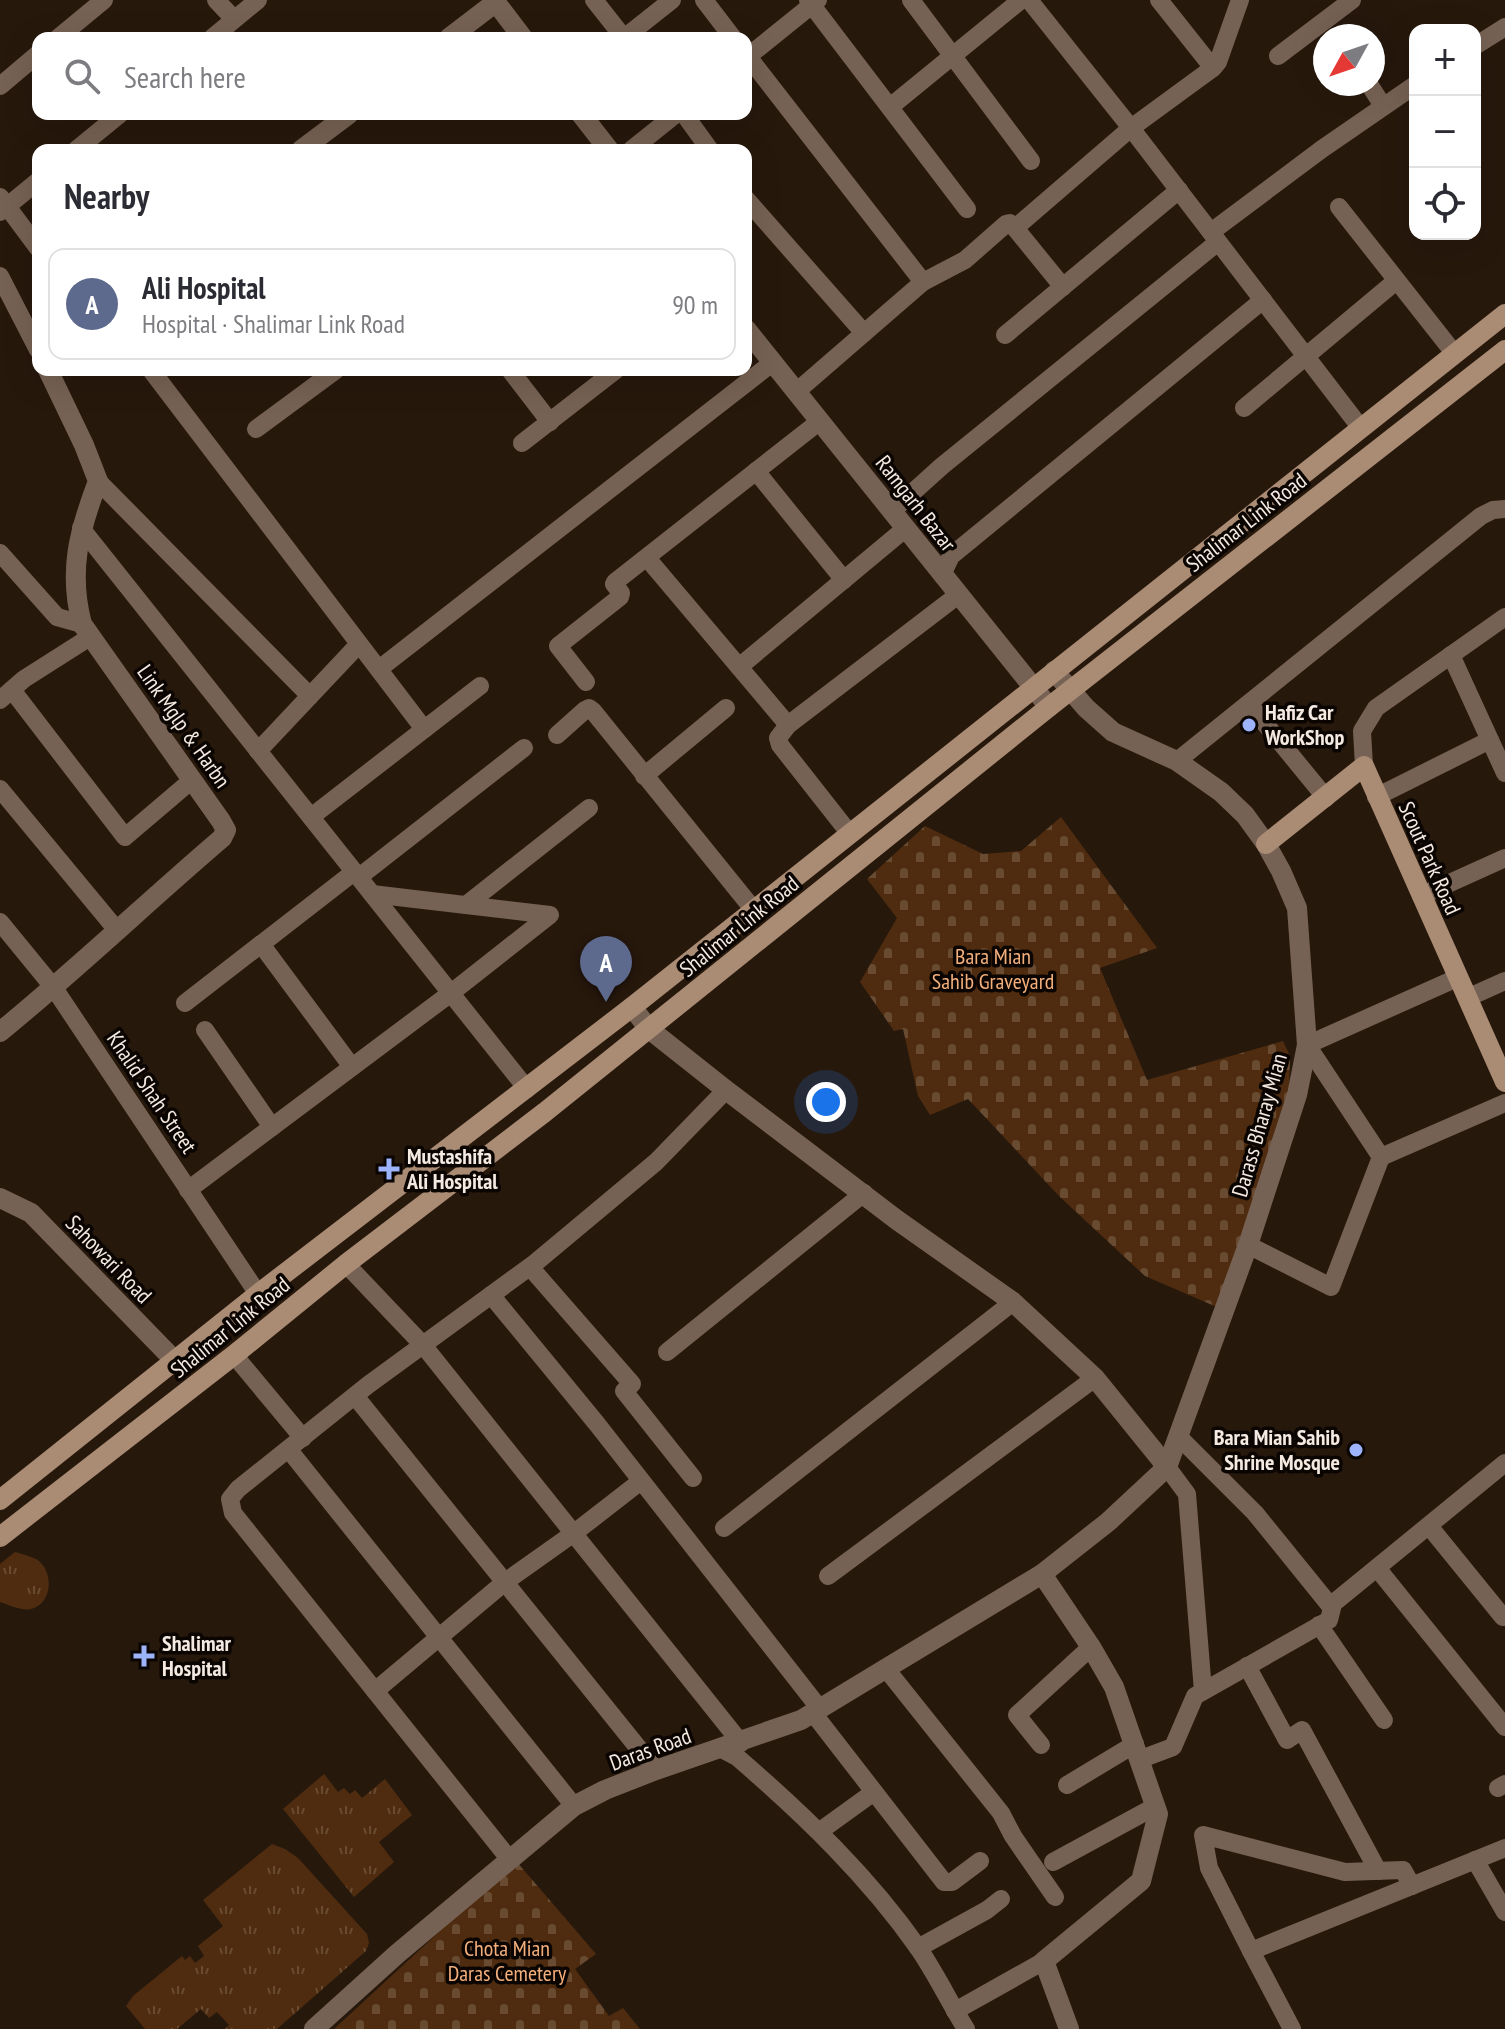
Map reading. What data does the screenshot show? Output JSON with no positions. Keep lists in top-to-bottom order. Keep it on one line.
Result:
{"streets":{"main road":["Shalimar Link Road","Scout Park Road"],"street":["Ramgarh Bazar","Link Mglp & Harbn","Khalid Shah Street","Darass Bharay Mian","Sahowari Road","Daras Road"]},"crossings":[["Ramgarh Bazar","Shalimar Link Road"],["Shalimar Link Road","Khalid Shah Street"],["Shalimar Link Road","Darass Bharay Mian"],["Shalimar Link Road","Sahowari Road"],["Link Mglp & Harbn","Khalid Shah Street"],["Darass Bharay Mian","Daras Road"]],"parks":["Bara Mian Sahib Graveyard","Chota Mian Daras Cemetery"],"places":{"other":["Hafiz Car WorkShop","Bara Mian Sahib Shrine Mosque"],"health":["Mustashifa Ali Hospital","Shalimar Hospital"]},"north":"bottom left","page":{"map_buttons":["+","−"],"search":"Search here","heading":"Nearby","list":[{"mark":"A","name":"Ali Hospital","note":"Hospital · Shalimar Link Road","value":"90 m"}],"pins":"A"}}
